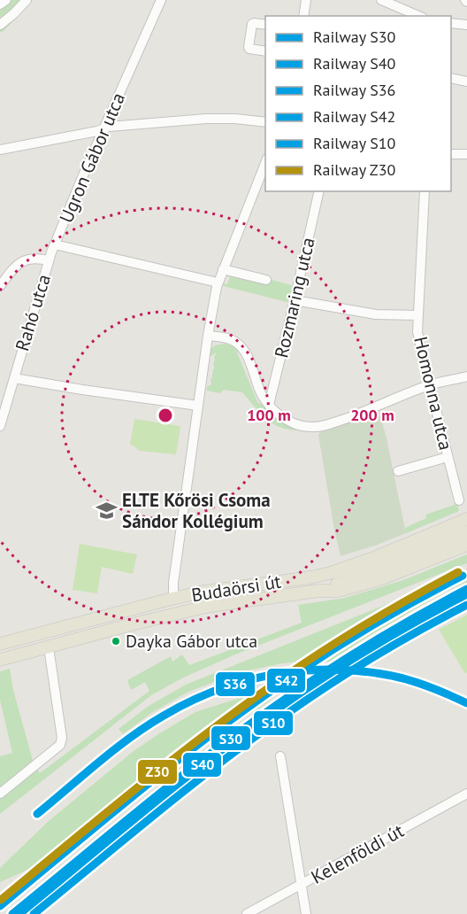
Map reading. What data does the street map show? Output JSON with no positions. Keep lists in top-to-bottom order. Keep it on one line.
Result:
{"streets":{"main road":["Budaörsi út"],"street":["Ugron Gábor utca","Rozmaring utca","Rahó utca","Homonna utca","Kelenföldi út"]},"crossings":[["Ugron Gábor utca","Rahó utca"]],"places":{"school or university":["ELTE Kőrösi Csoma Sándor Kollégium"],"other":["Dayka Gábor utca"]},"lines":["rail line Z30","rail line S42","rail line S30","rail line S40","rail line S10","rail line S36"],"legend":["Railway S30","Railway S40","Railway S36","Railway S42","Railway S10","Railway Z30"],"rings":["100 m","200 m"]}
